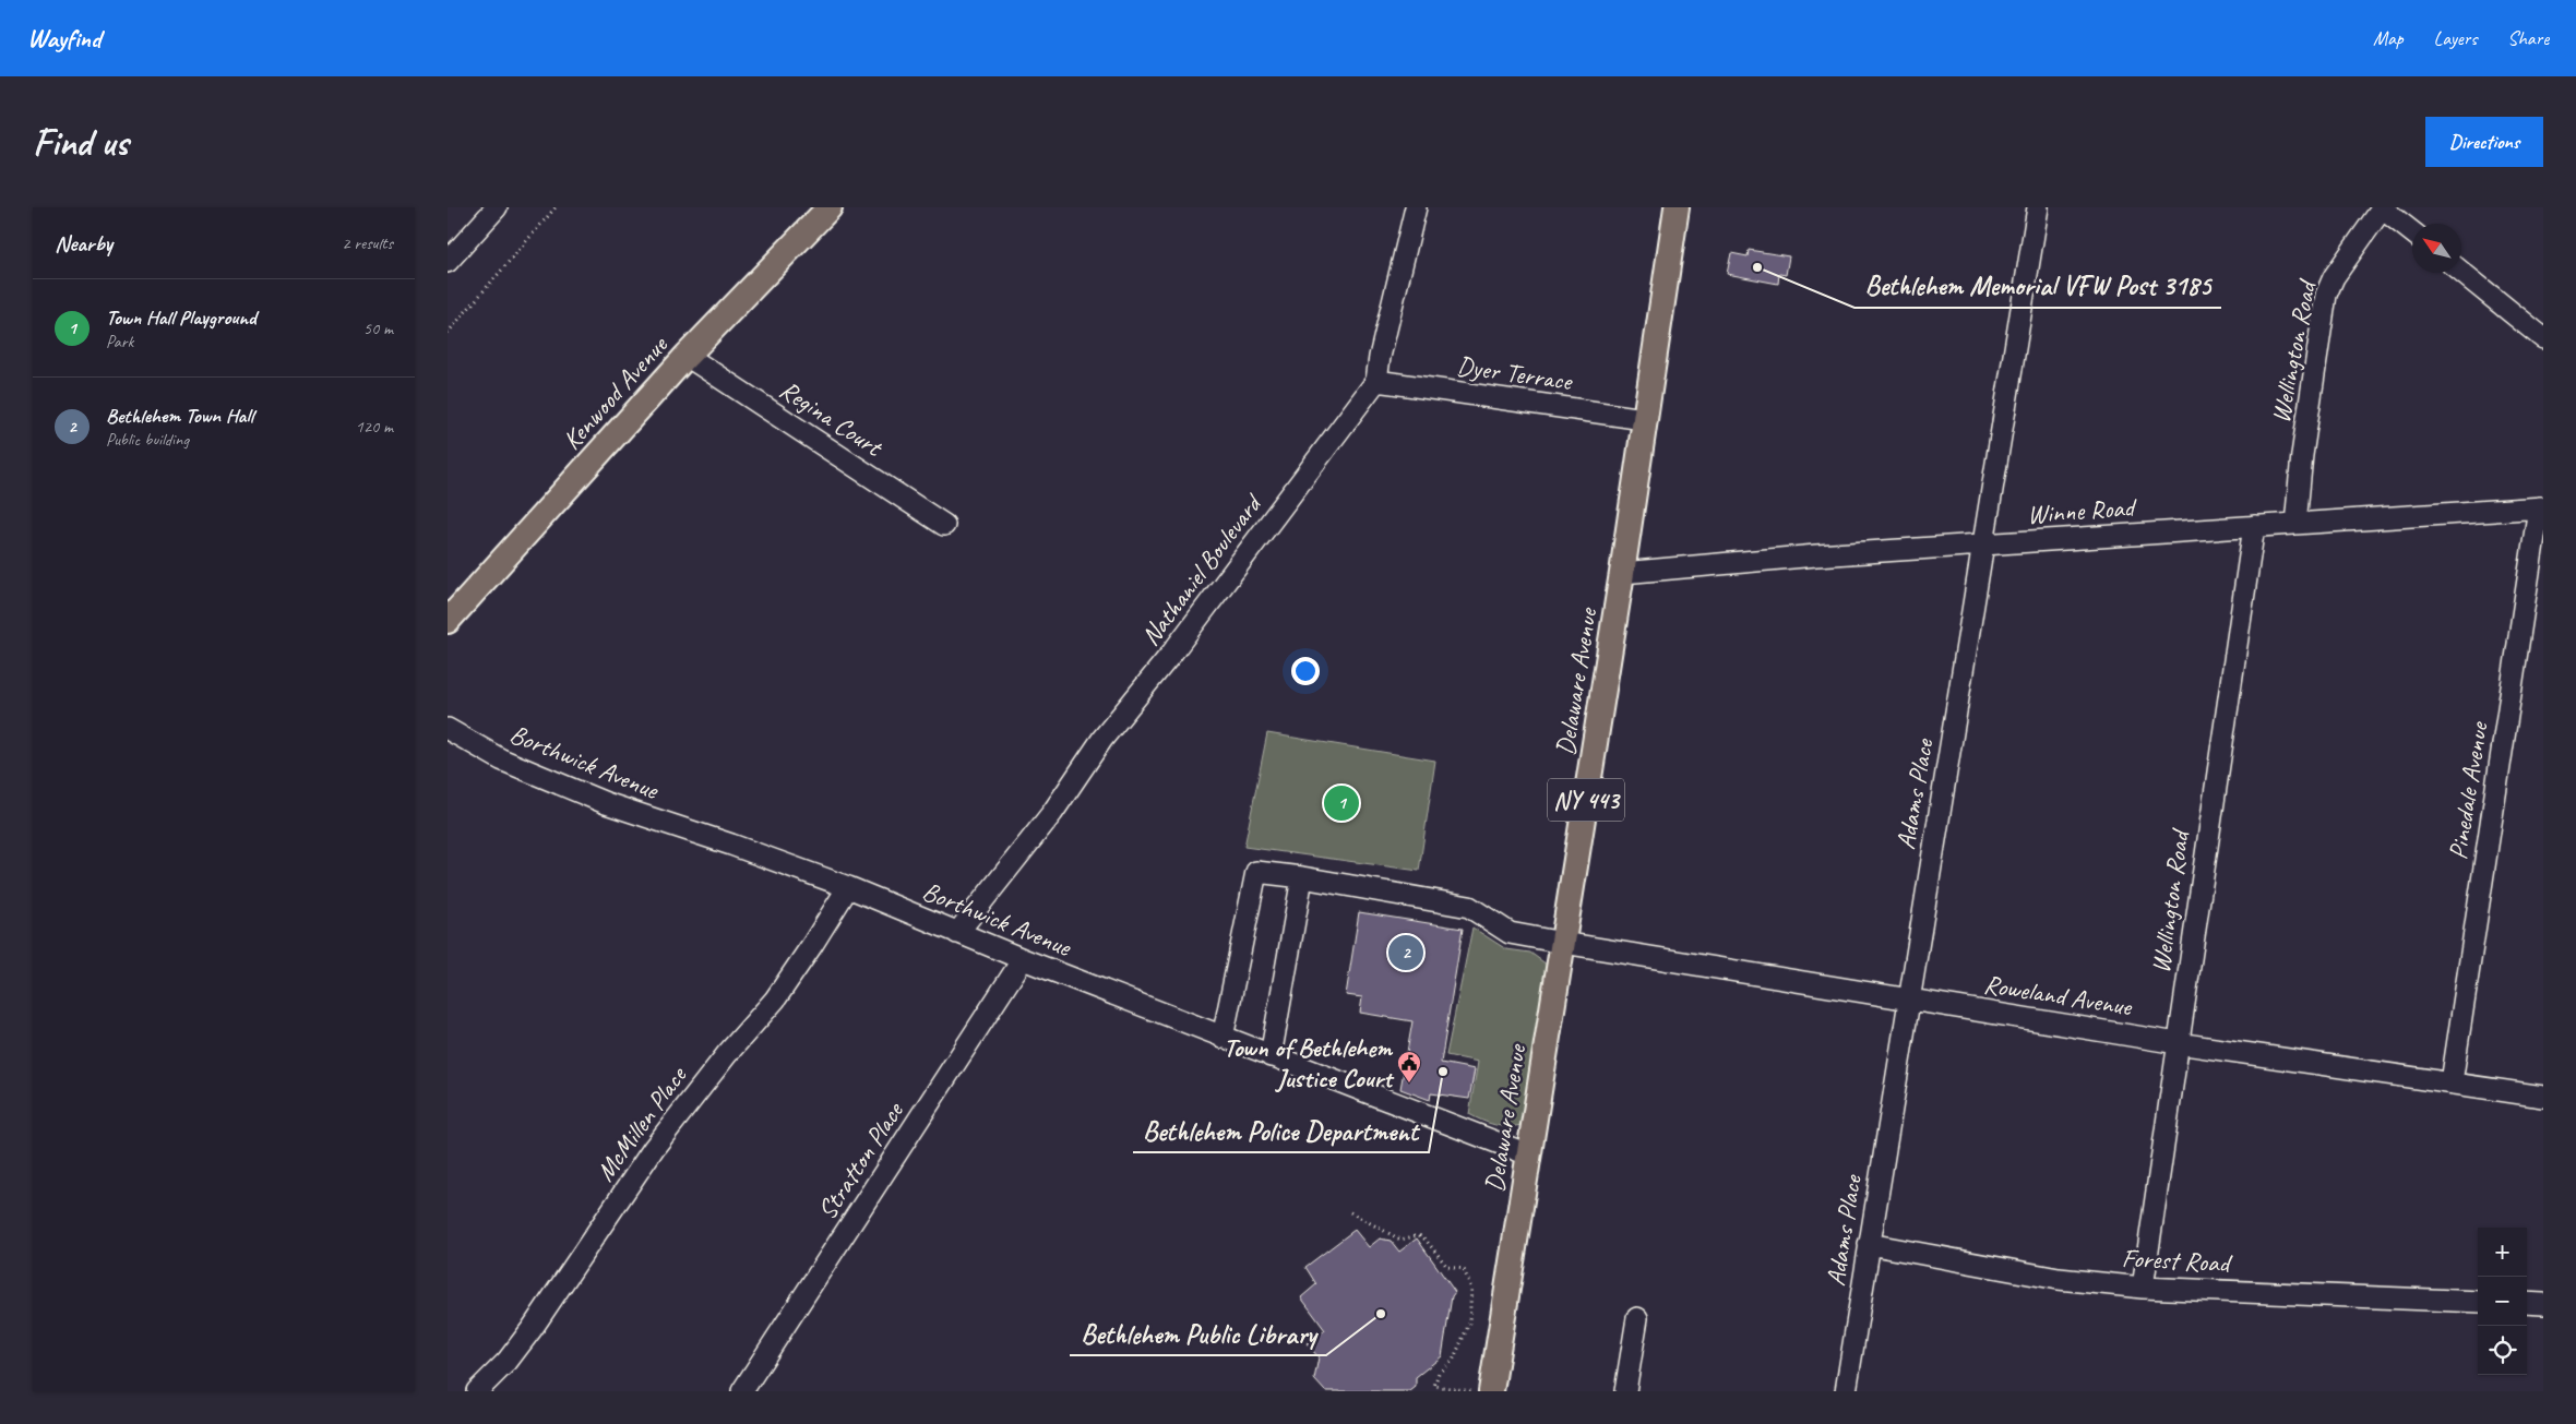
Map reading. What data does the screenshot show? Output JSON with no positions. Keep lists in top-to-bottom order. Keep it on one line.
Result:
{"streets":{"main road":["Kenwood Avenue","Delaware Avenue","NY 443"],"street":["Wellington Road","Dyer Terrace","Regina Court","Winne Road","Nathaniel Boulevard","Borthwick Avenue","Pinedale Avenue","Adams Place","Roweland Avenue","McMillen Place","Stratton Place","Forest Road"]},"crossings":[["Wellington Road","Winne Road"],["Wellington Road","Roweland Avenue"],["Wellington Road","Forest Road"],["Dyer Terrace","Nathaniel Boulevard"],["Dyer Terrace","Delaware Avenue"],["Kenwood Avenue","Regina Court"],["Winne Road","Delaware Avenue"],["Winne Road","Pinedale Avenue"],["Winne Road","Adams Place"],["Nathaniel Boulevard","Borthwick Avenue"],["Delaware Avenue","Borthwick Avenue"],["Delaware Avenue","Roweland Avenue"],["Borthwick Avenue","Roweland Avenue"],["Borthwick Avenue","McMillen Place"],["Borthwick Avenue","Stratton Place"],["Pinedale Avenue","Roweland Avenue"],["Adams Place","Roweland Avenue"],["Adams Place","Forest Road"]],"places":{"other":["Bethlehem Memorial VFW Post 3185","Bethlehem Police Department","Bethlehem Public Library"],"public building":["Town of Bethlehem Justice Court"]},"north":"top left","page":{"header":"Wayfind","nav":["Map","Layers","Share"],"buttons":"Directions","title":"Find us","heading":["Nearby","2 results"],"list":[{"mark":"1","name":"Town Hall Playground","note":"Park","value":"50 m"},{"mark":"2","name":"Bethlehem Town Hall","note":"Public building","value":"120 m"}],"pins":["1","2"],"map_buttons":["+","−"]}}
